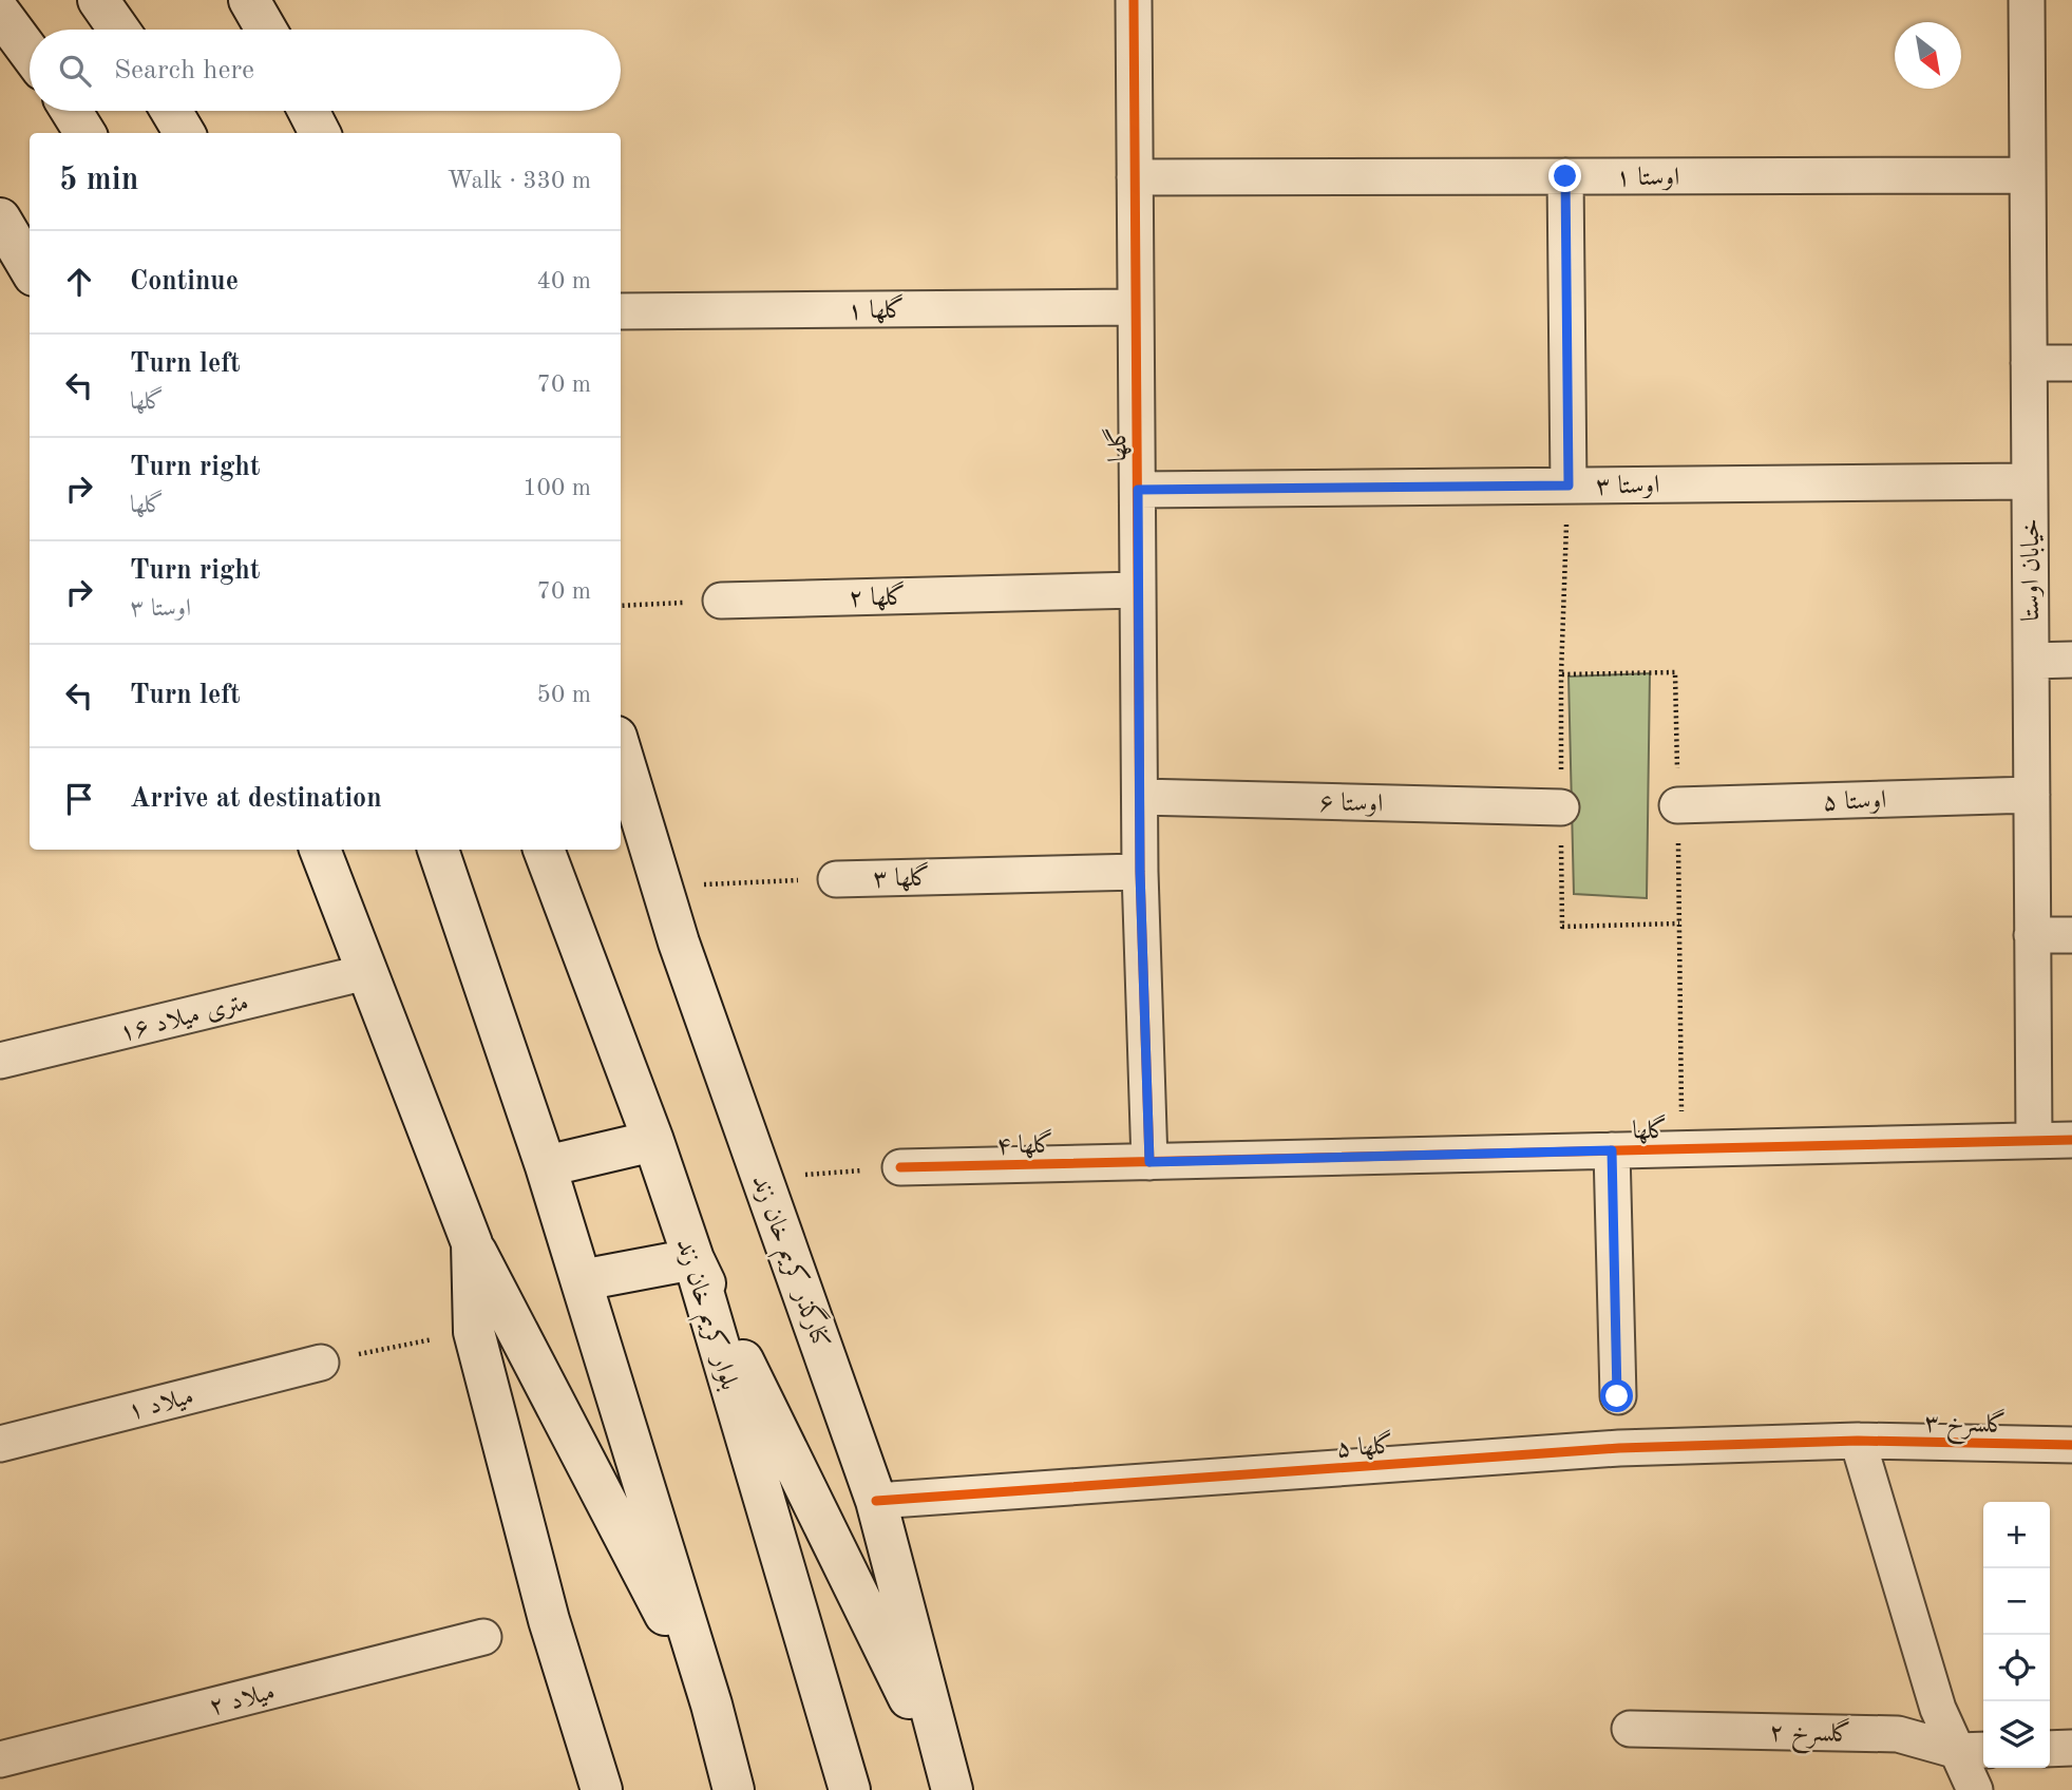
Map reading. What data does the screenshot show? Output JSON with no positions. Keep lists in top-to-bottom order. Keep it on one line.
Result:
{"streets":{"main road":["کنارگذر کریم خان زند","بلوار کریم خان زند"],"street":["اوستا ۱","گلها ۱","گلها","اوستا ۳","خیابان اوستا","گلها ۲","اوستا ۵","اوستا ۶","گلها ۳","۱۶ متری میلاد","گلها ۴","میلاد ۱","گلسرخ ۳","گلها ۵","میلاد ۲","گلسرخ ۲"]},"crossings":[["اوستا ۱","گلها"],["اوستا ۱","خیابان اوستا"],["گلها ۱","گلها"],["گلها","اوستا ۳"],["گلها","خیابان اوستا"],["گلها","گلها ۲"],["گلها","اوستا ۶"],["گلها","گلها ۳"],["گلها","گلها ۴"],["اوستا ۳","خیابان اوستا"],["خیابان اوستا","اوستا ۵"],["گلها ۳","کنارگذر کریم خان زند"],["کنارگذر کریم خان زند","گلها ۵"],["گلسرخ ۳","گلها ۵"]],"north":"bottom right","page":{"search":"Search here","heading":["5 min","Walk · 330 m"],"list":[["Continue","40 m"],["Turn left","گلها","70 m"],["Turn right","گلها","100 m"],["Turn right","اوستا ۳","70 m"],["Turn left","50 m"],"Arrive at destination"],"map_buttons":["+","−"]}}
